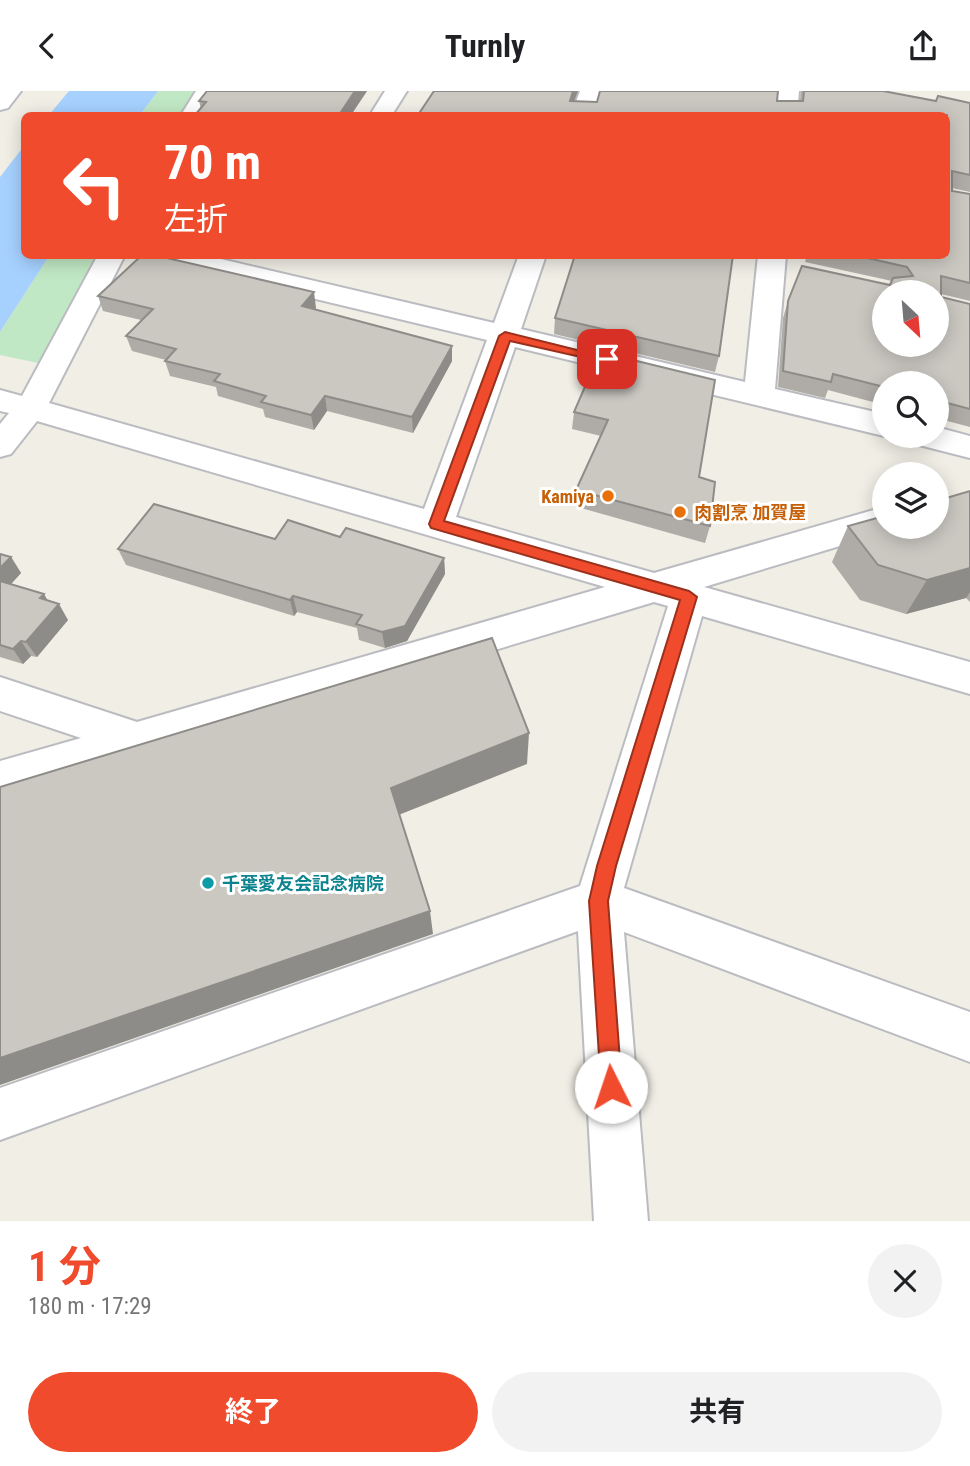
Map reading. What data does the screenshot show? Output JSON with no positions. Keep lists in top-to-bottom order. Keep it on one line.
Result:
{"places":["Kamiya","肉割烹 加賀屋","千葉愛友会記念病院"],"north":"bottom right","page":{"header":"Turnly","turn":["70 m","左折"],"heading":["1 分","180 m · 17:29"],"buttons":["終了","共有"]}}
